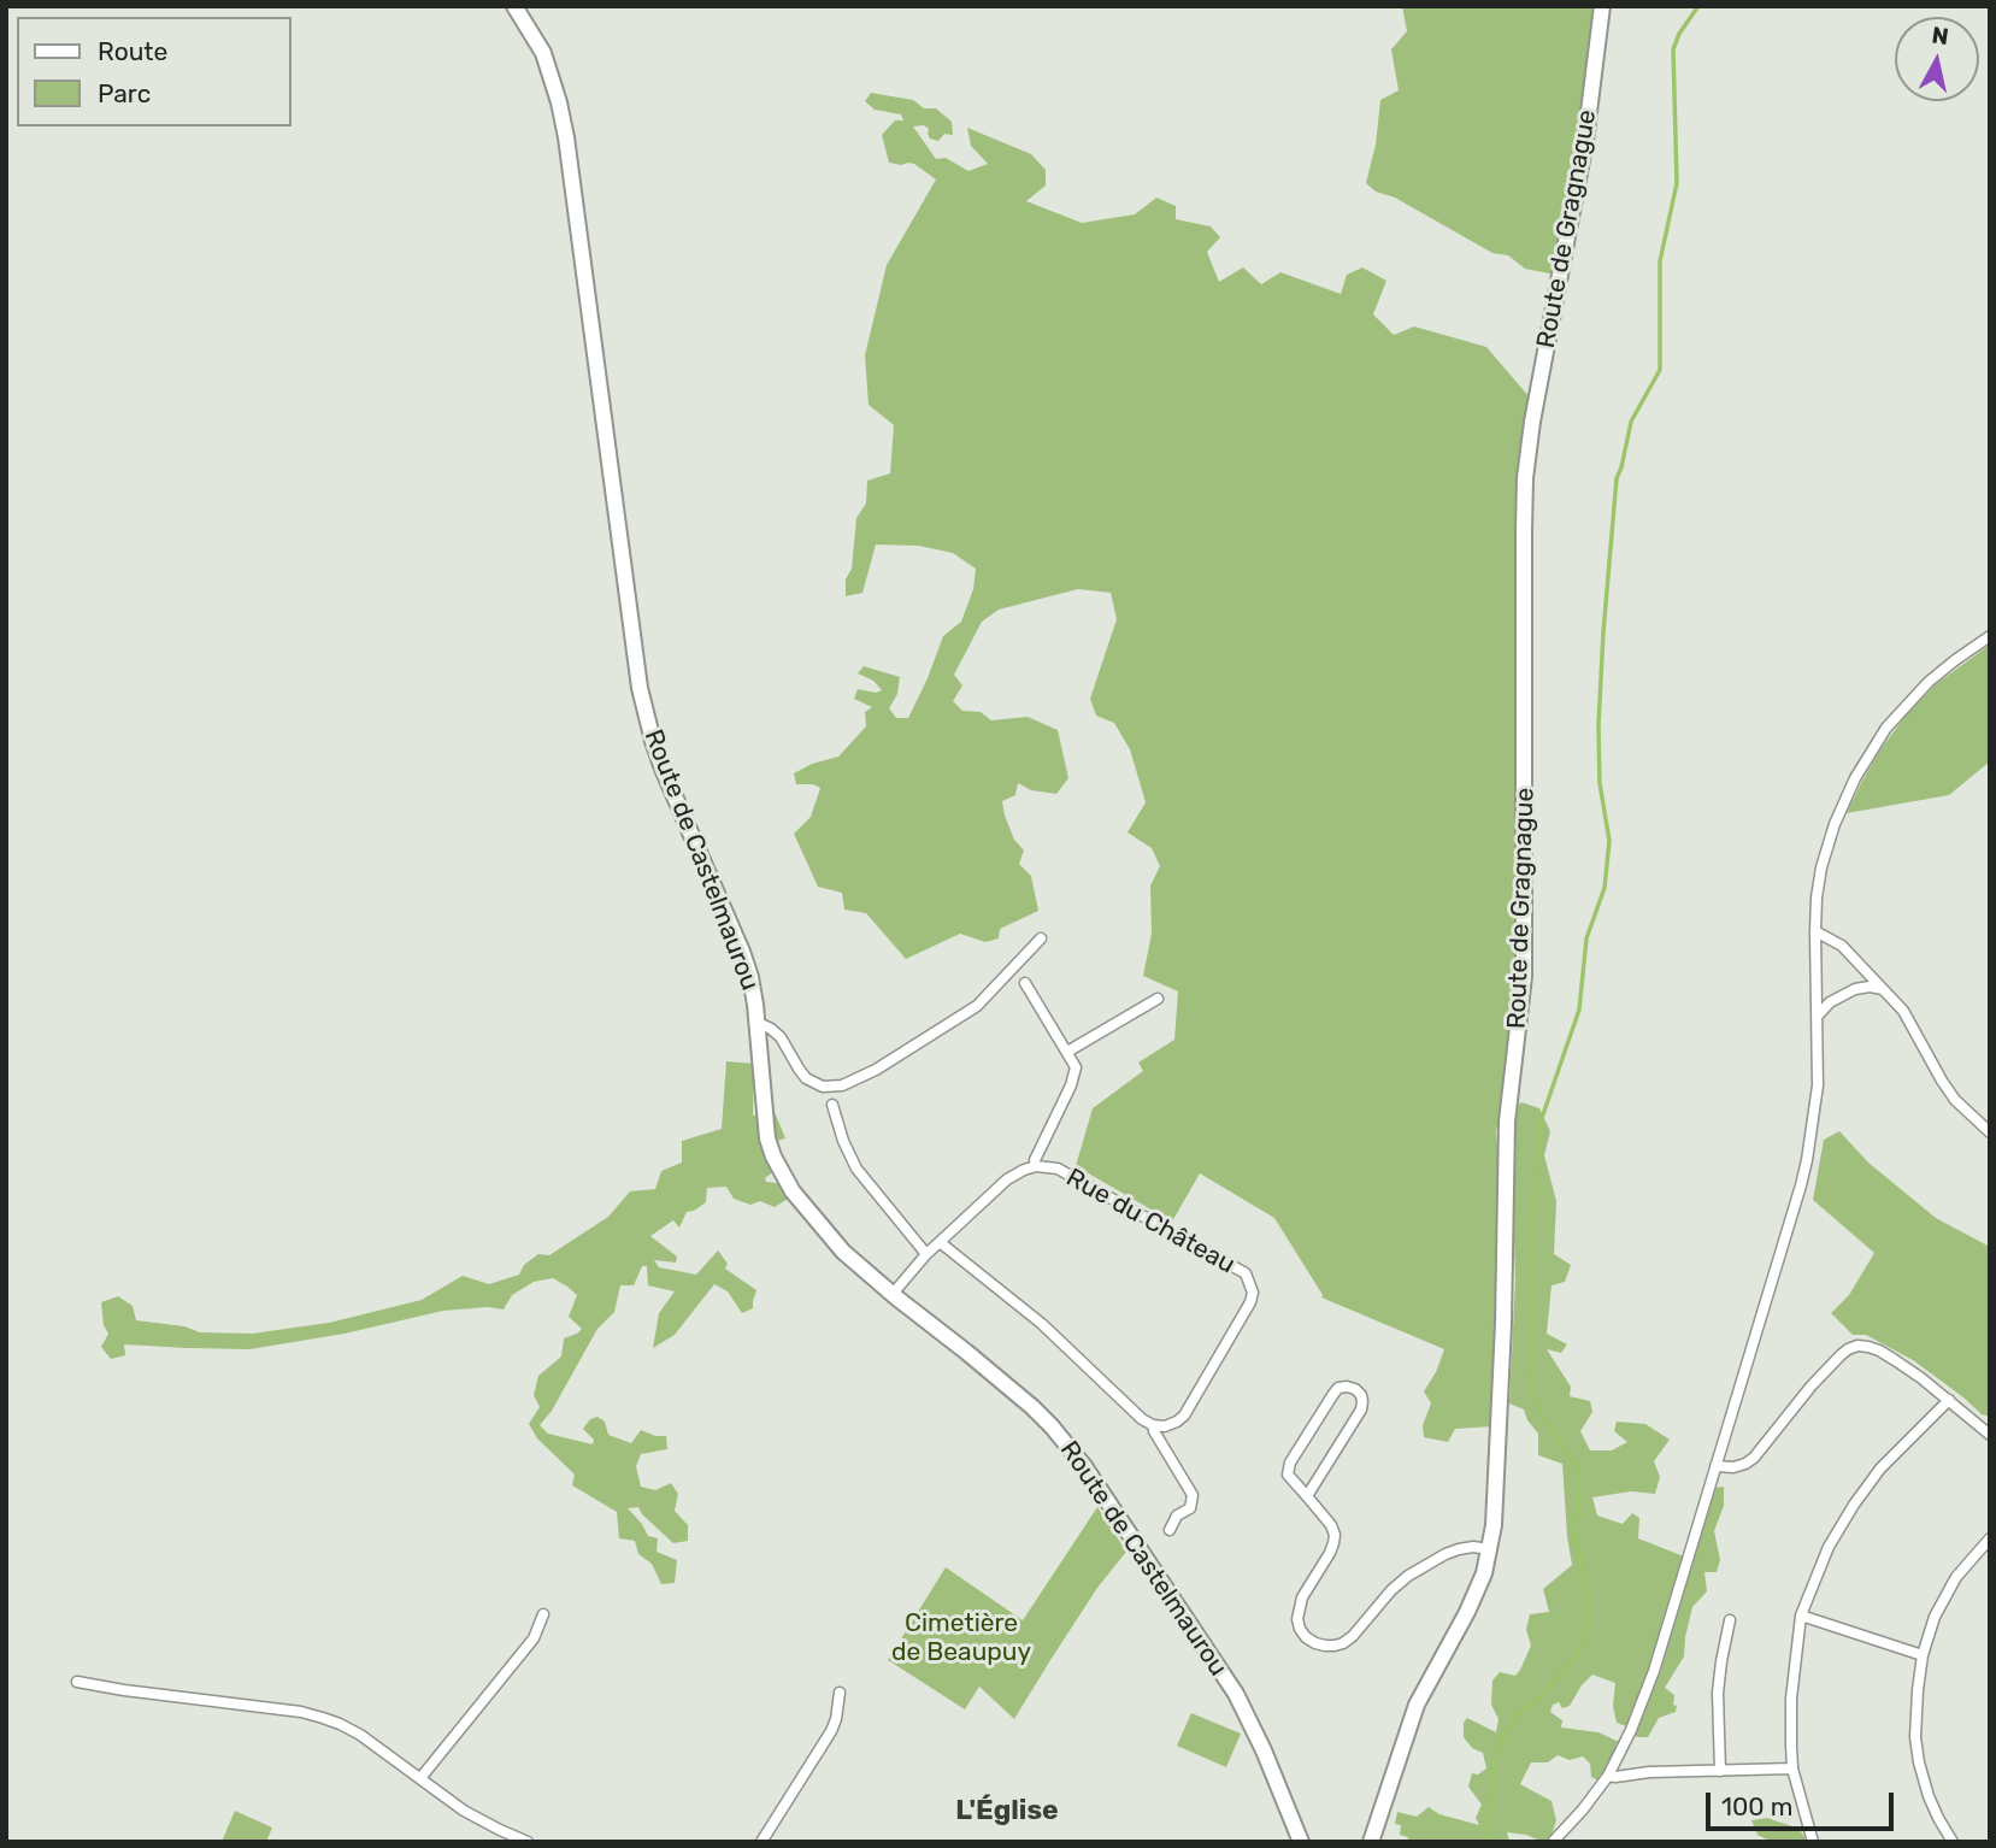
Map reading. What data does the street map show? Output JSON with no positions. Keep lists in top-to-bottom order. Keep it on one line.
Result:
{"streets":{"street":["Route de Gragnague","Route de Castelmaurou","Rue du Château"]},"crossings":[["Route de Castelmaurou","Rue du Château"]],"districts":["L'Église"],"parks":["Cimetière de Beaupuy"],"legend":["Route","Parc"],"scale_bar":"100 m","north":"top"}
